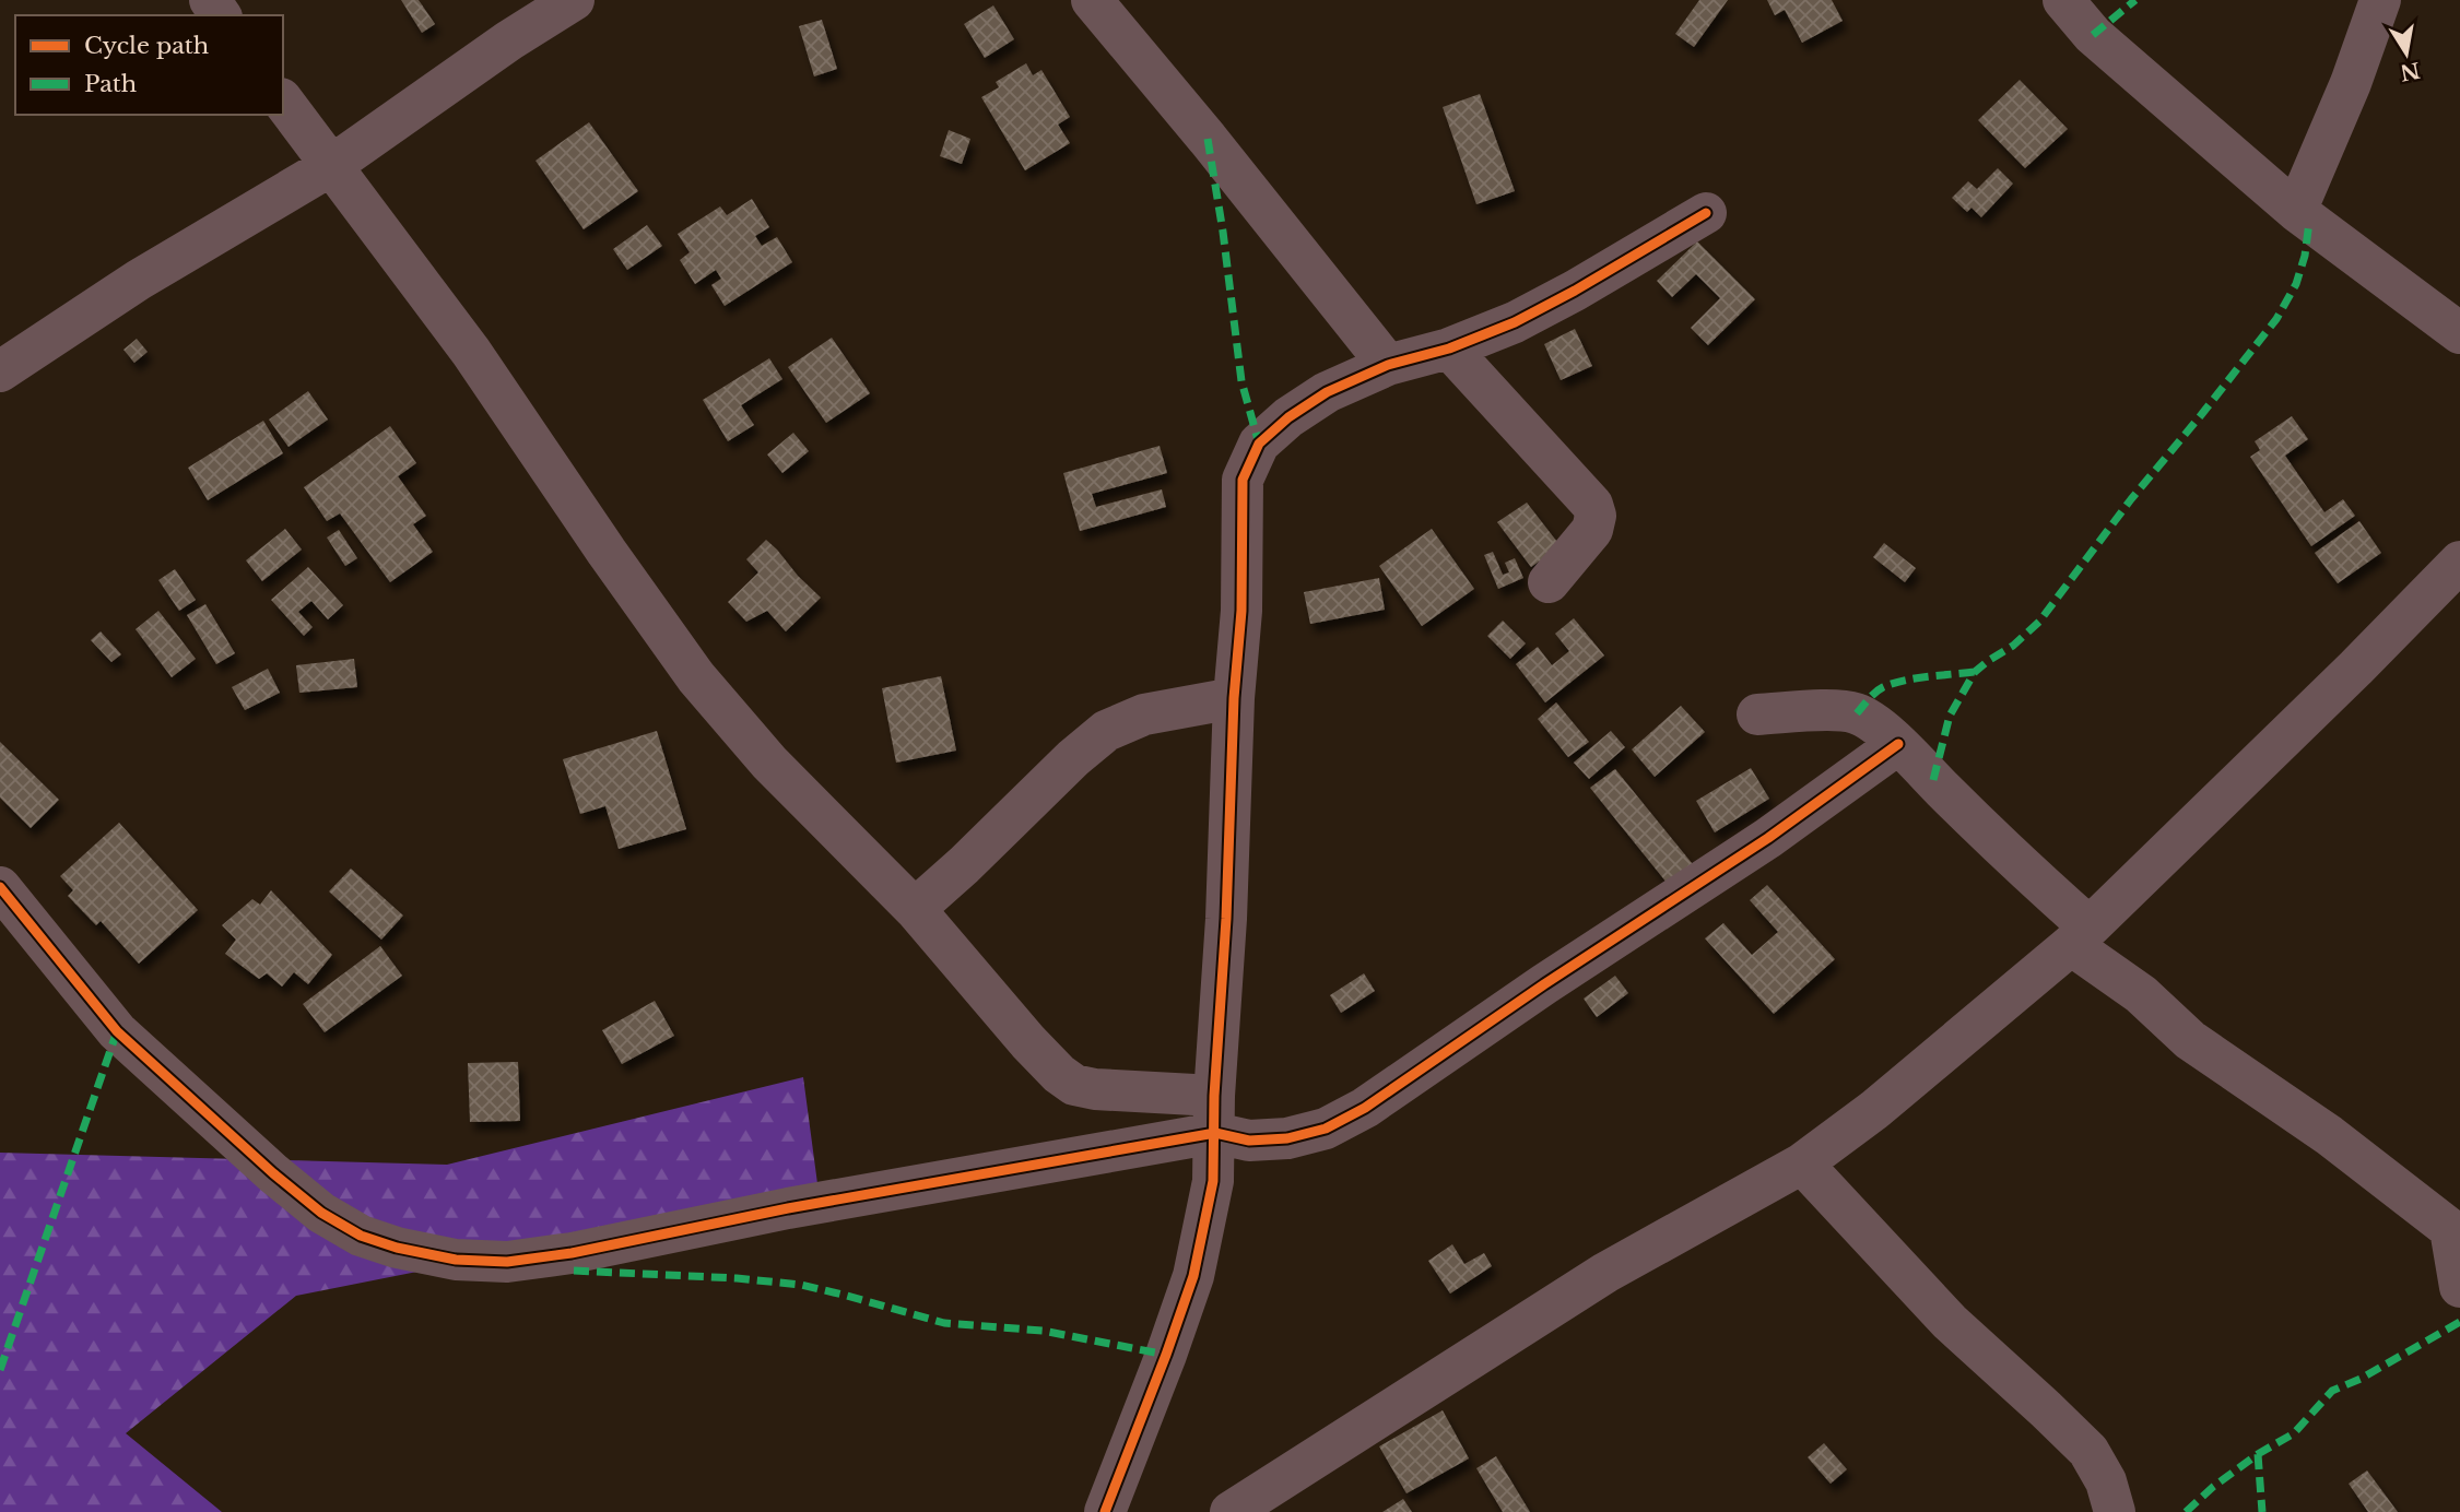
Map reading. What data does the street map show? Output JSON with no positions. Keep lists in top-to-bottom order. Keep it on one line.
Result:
{"legend":["Cycle path","Path"],"north":"bottom"}
